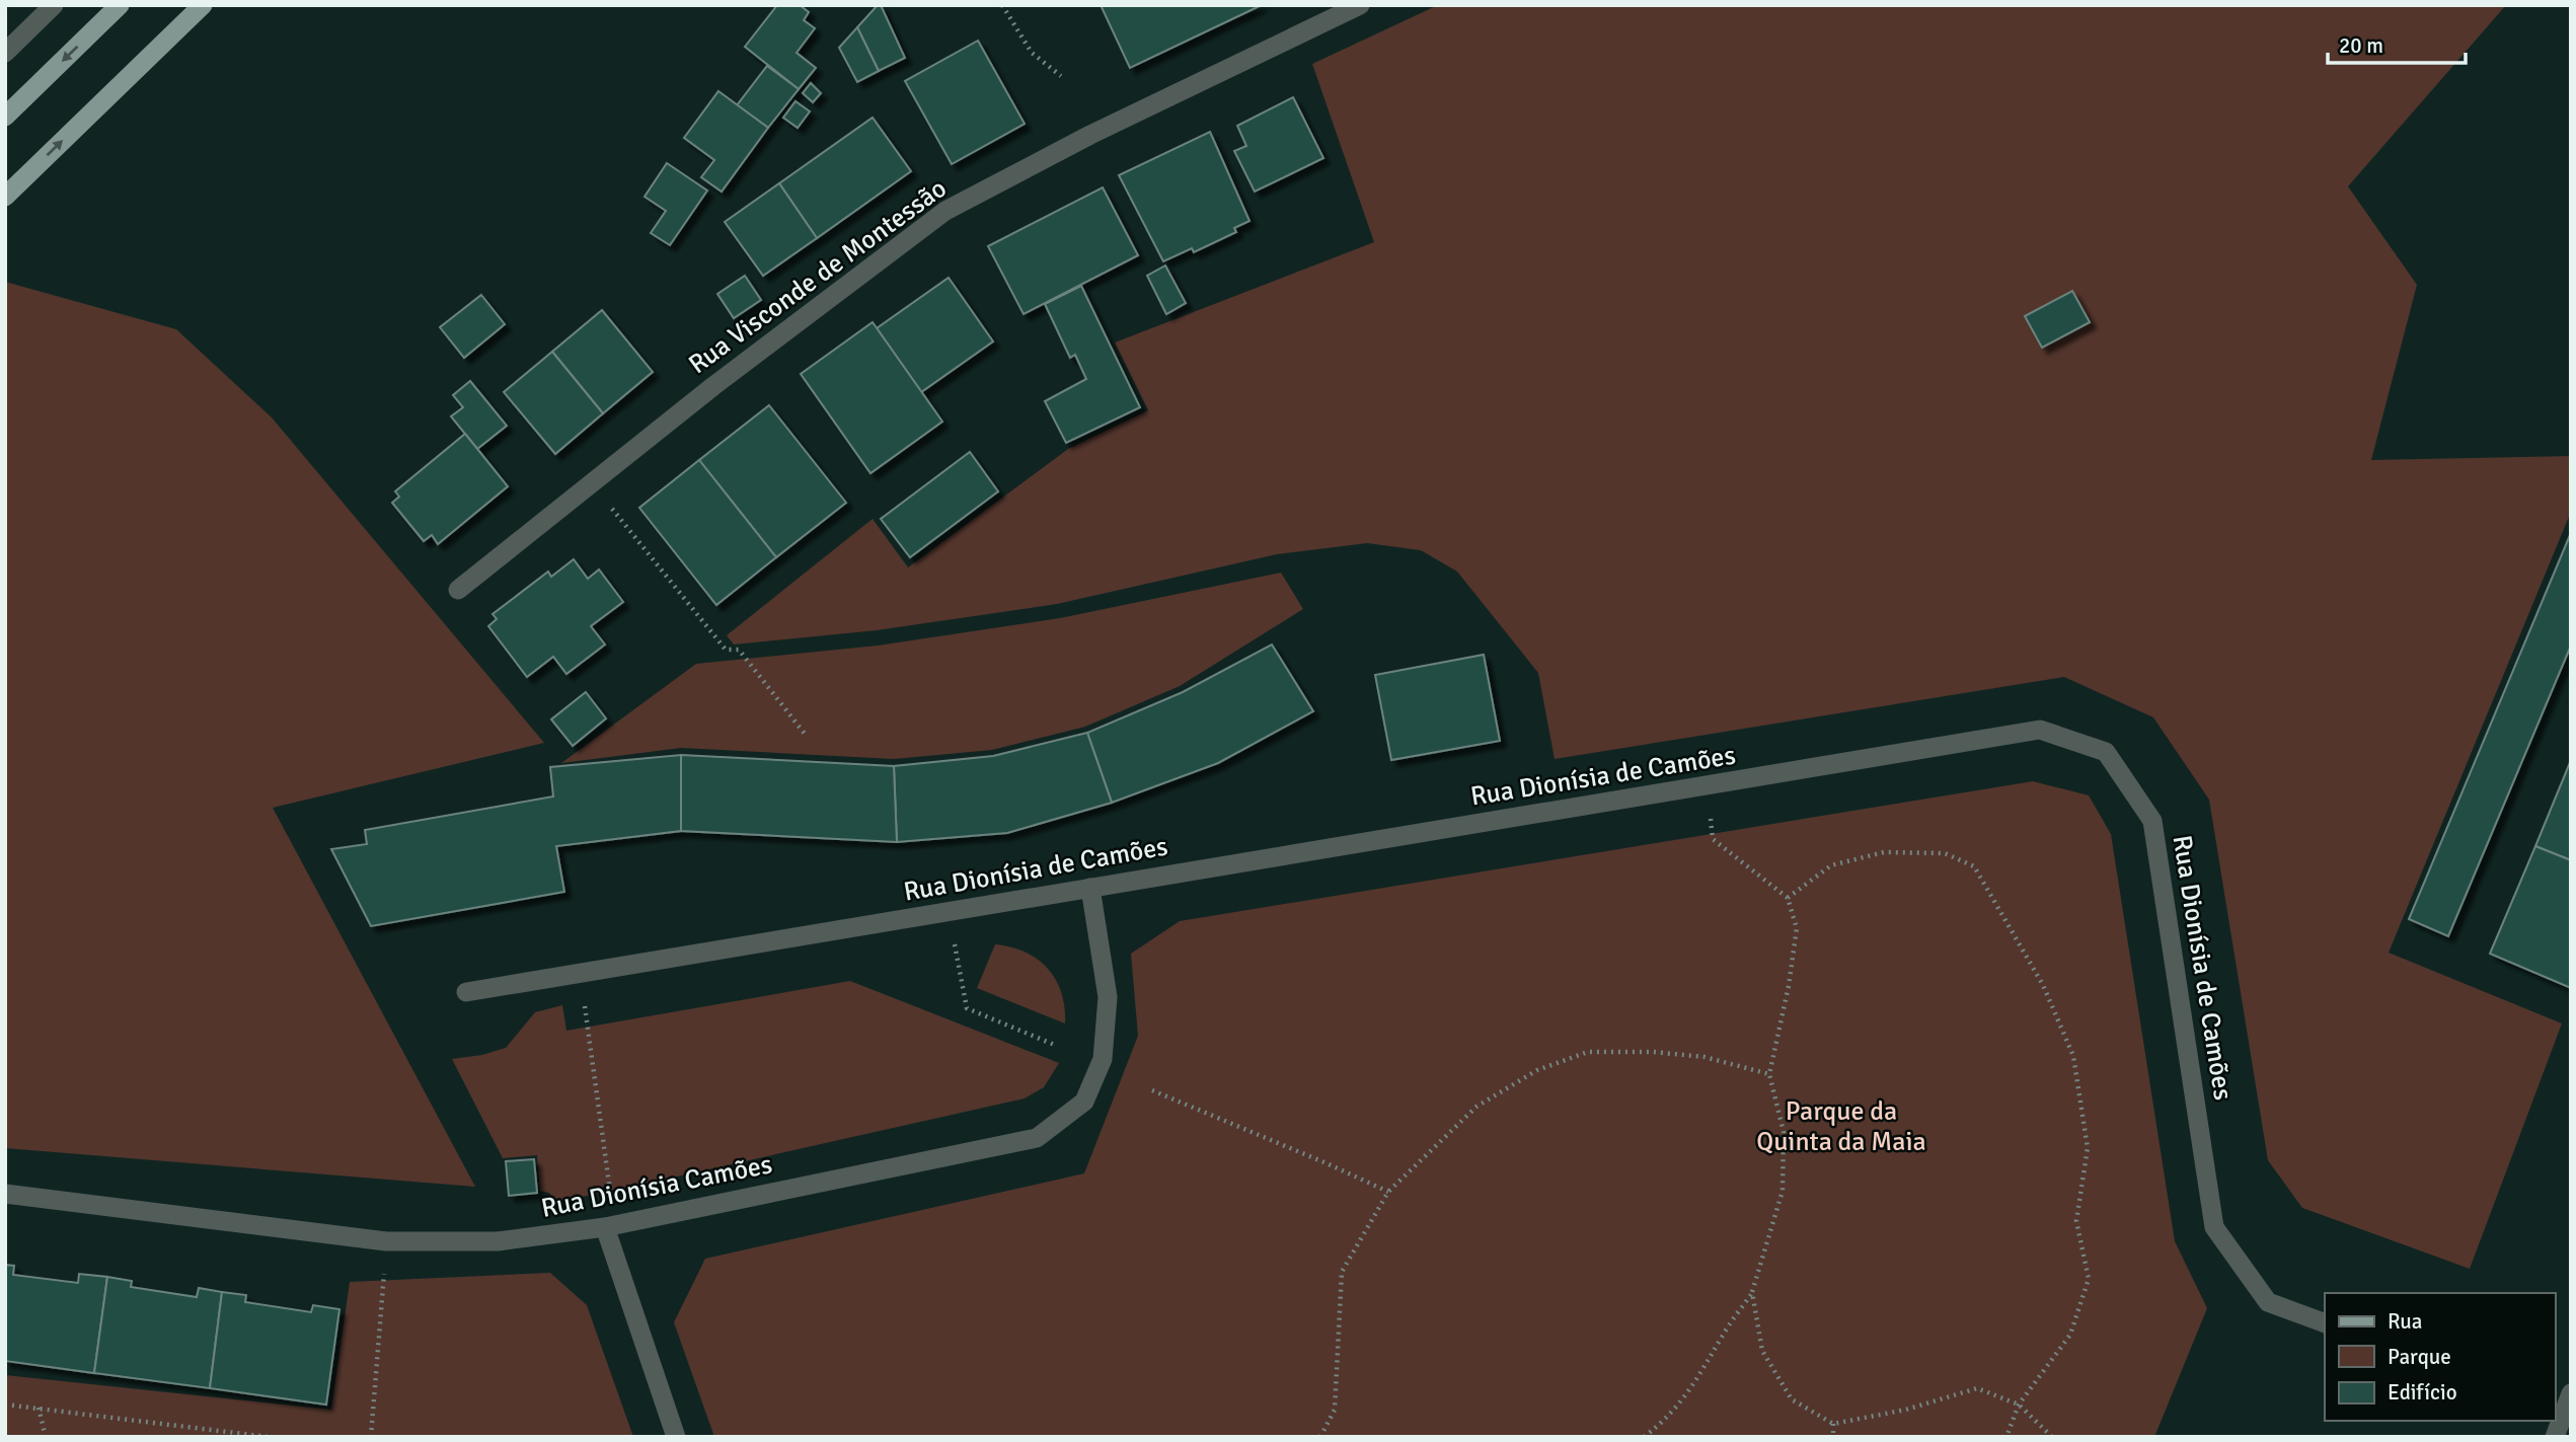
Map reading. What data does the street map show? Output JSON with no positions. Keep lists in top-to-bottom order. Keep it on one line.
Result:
{"streets":{"street":["Rua Visconde de Montessão","Rua Dionísia de Camões","Rua Dionísia Camões"]},"crossings":[["Rua Dionísia de Camões","Rua Dionísia Camões"]],"parks":["Parque da Quinta da Maia"],"legend":["Rua","Parque","Edifício"],"scale_bar":"20 m"}
